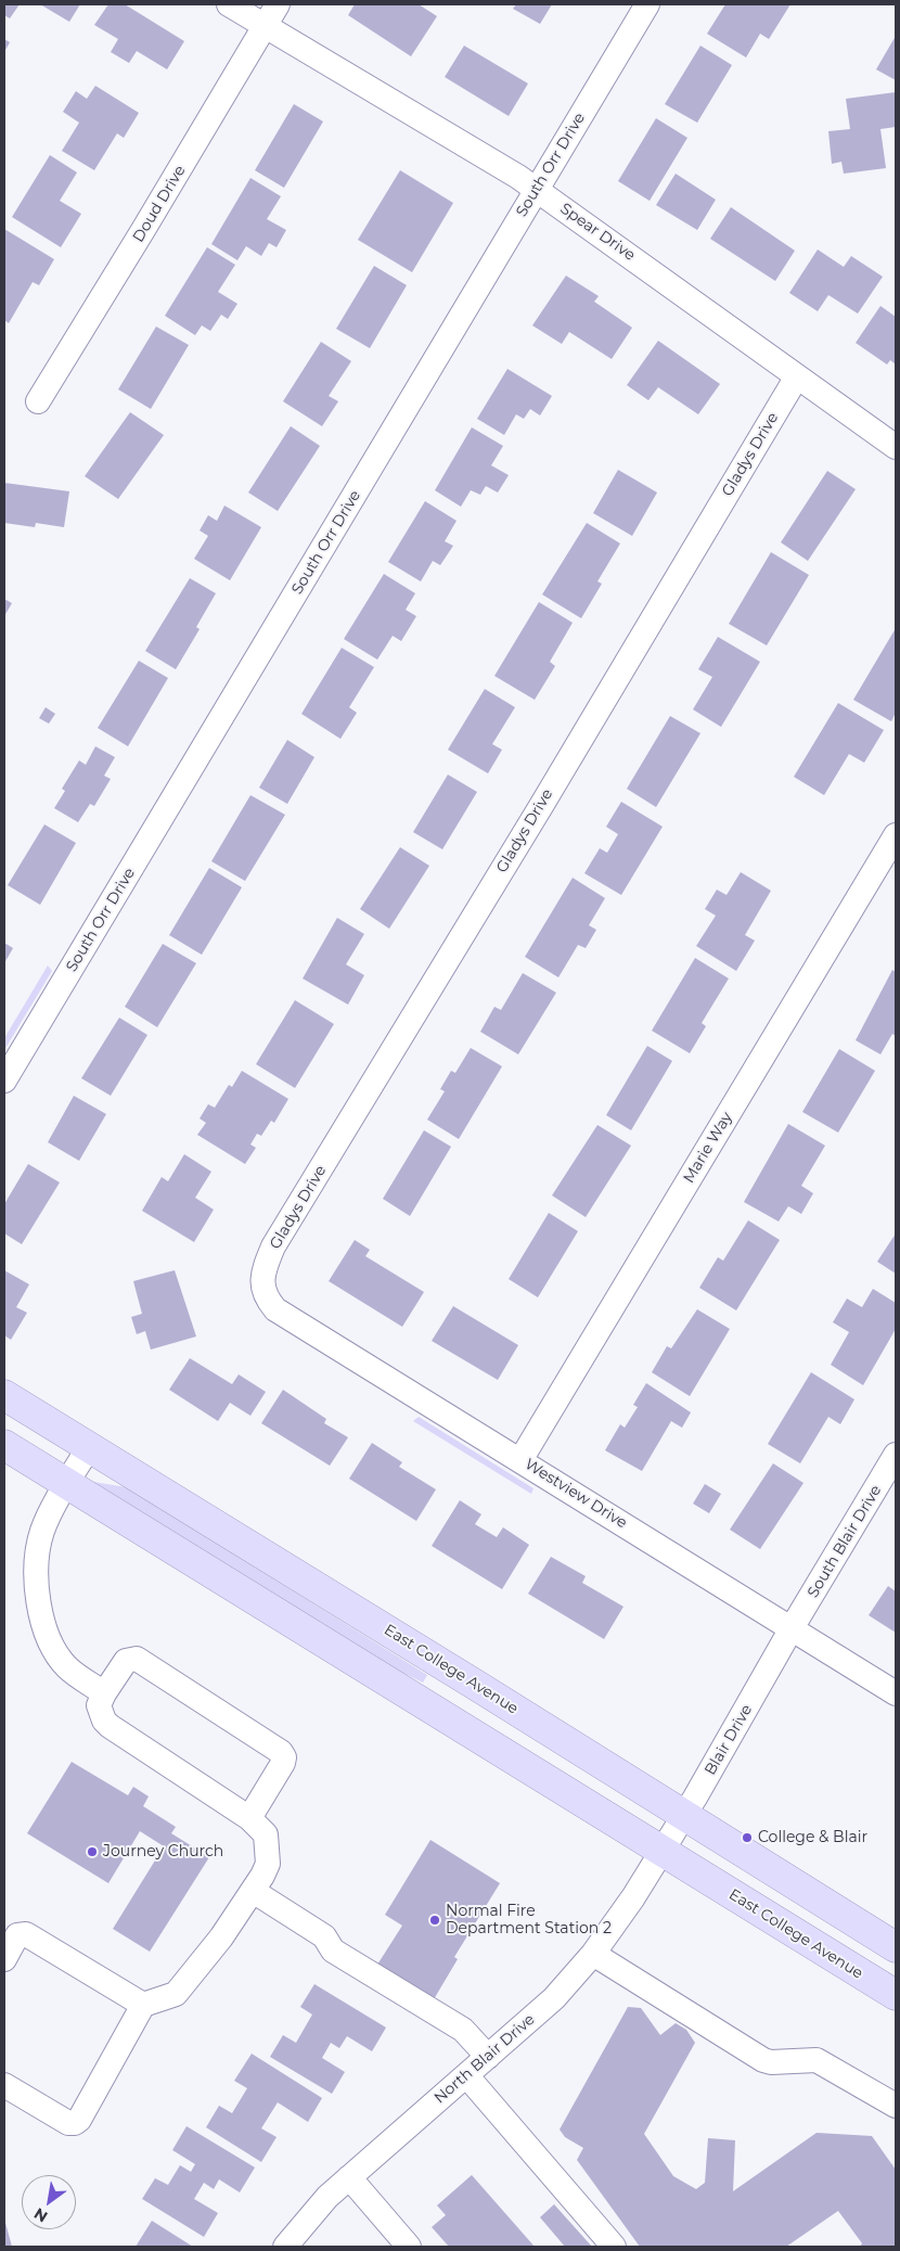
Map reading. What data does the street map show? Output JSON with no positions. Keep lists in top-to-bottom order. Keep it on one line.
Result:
{"streets":{"main road":["East College Avenue"],"street":["South Orr Drive","Doud Drive","Spear Drive","Gladys Drive","Marie Way","Westview Drive","South Blair Drive","Blair Drive","North Blair Drive"]},"crossings":[["South Orr Drive","Spear Drive"],["Doud Drive","Spear Drive"],["Spear Drive","Gladys Drive"],["Gladys Drive","Westview Drive"],["Marie Way","Westview Drive"],["Westview Drive","South Blair Drive"],["Westview Drive","Blair Drive"],["South Blair Drive","Blair Drive"],["East College Avenue","Blair Drive"],["East College Avenue","North Blair Drive"],["Blair Drive","North Blair Drive"]],"places":["College & Blair","Journey Church","Normal Fire Department Station 2"],"north":"bottom left"}
